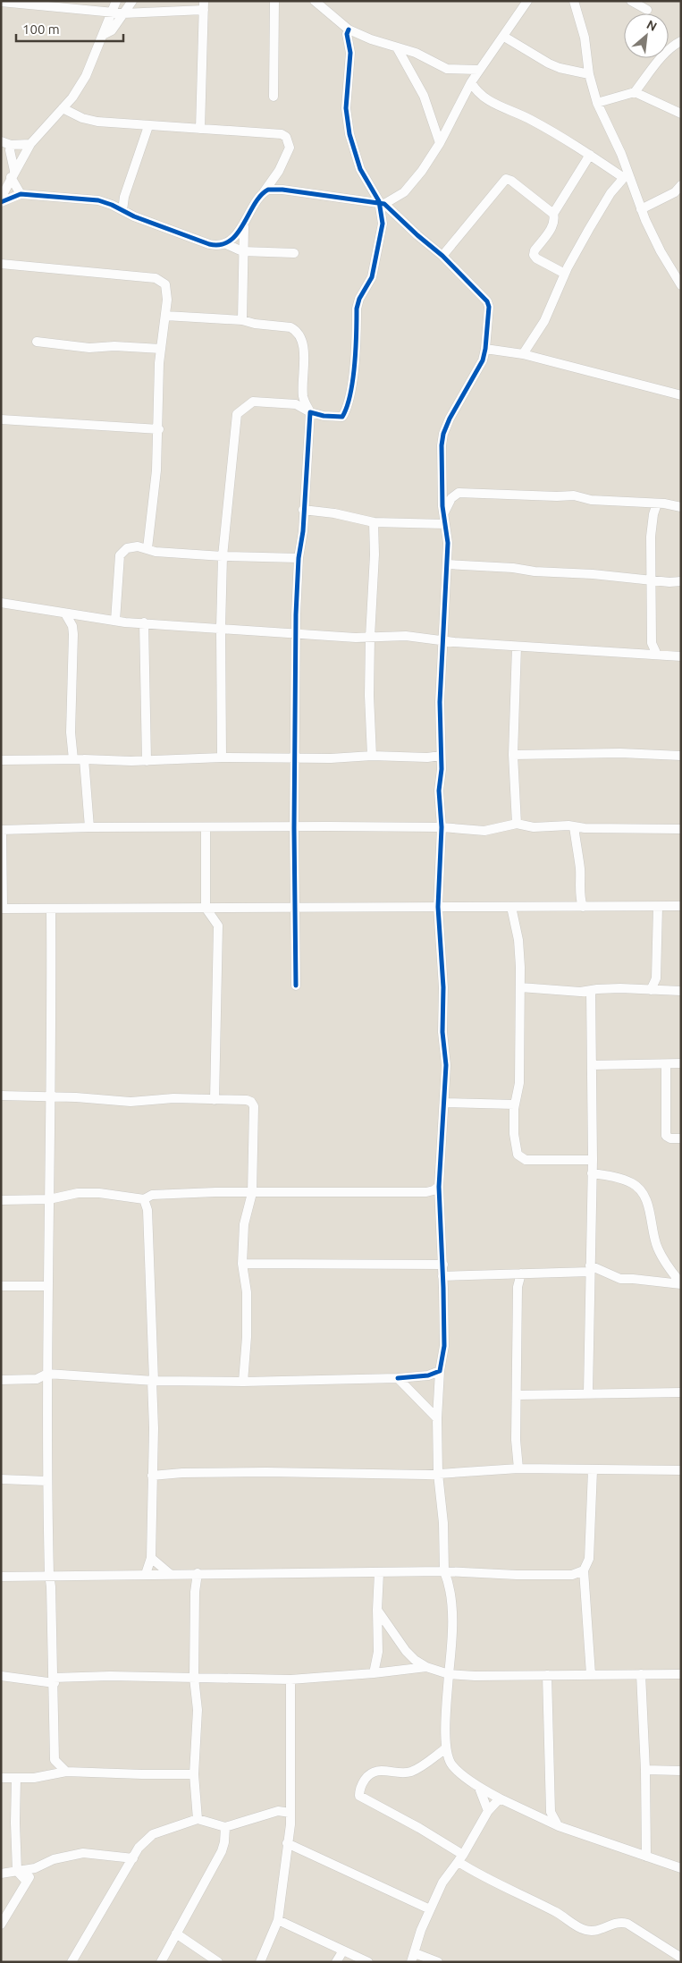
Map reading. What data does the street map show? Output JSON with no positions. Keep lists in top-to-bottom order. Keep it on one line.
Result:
{"scale_bar":"100 m","north":"top right"}
